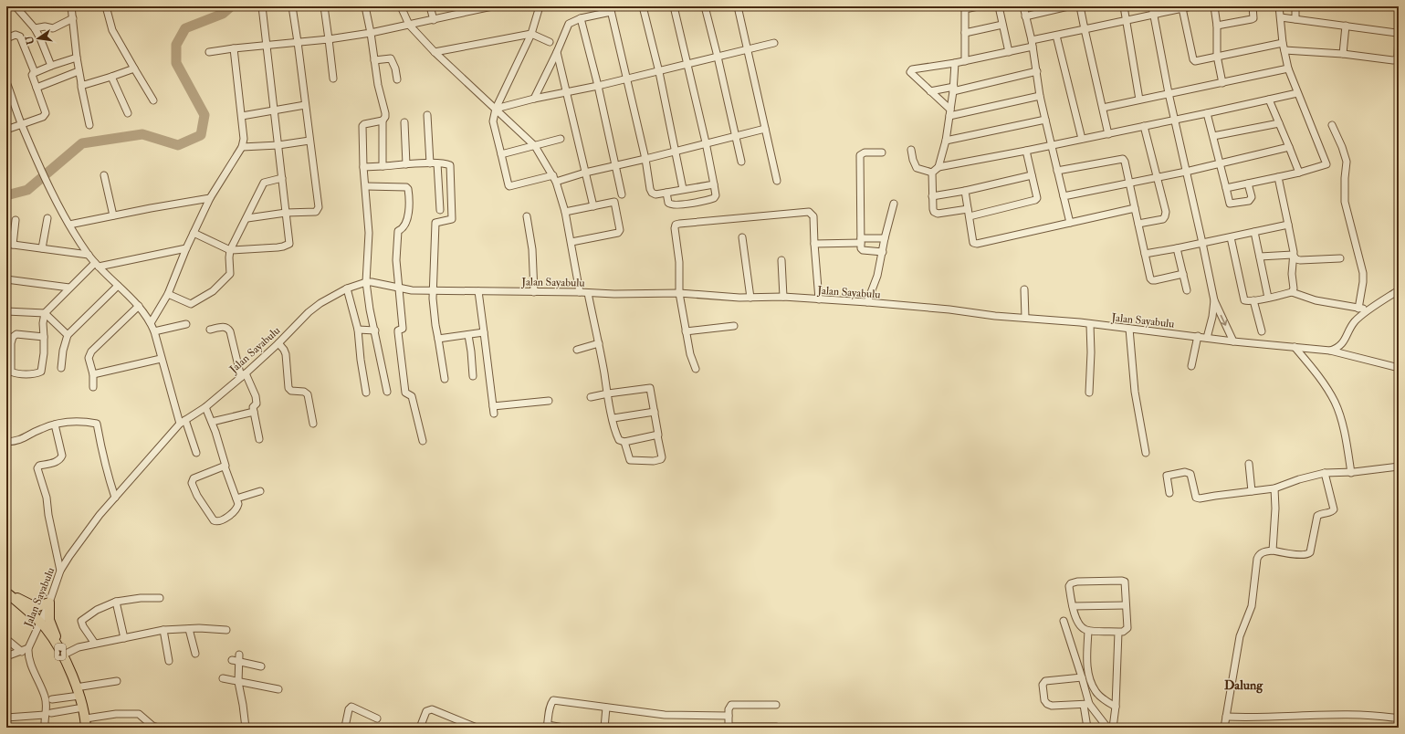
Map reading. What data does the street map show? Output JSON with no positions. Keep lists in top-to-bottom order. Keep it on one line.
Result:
{"streets":{"highway":["1"],"street":["Jalan Sayabulu"]},"crossings":[["Jalan Sayabulu","1"]],"districts":["Dalung"],"north":"left"}
